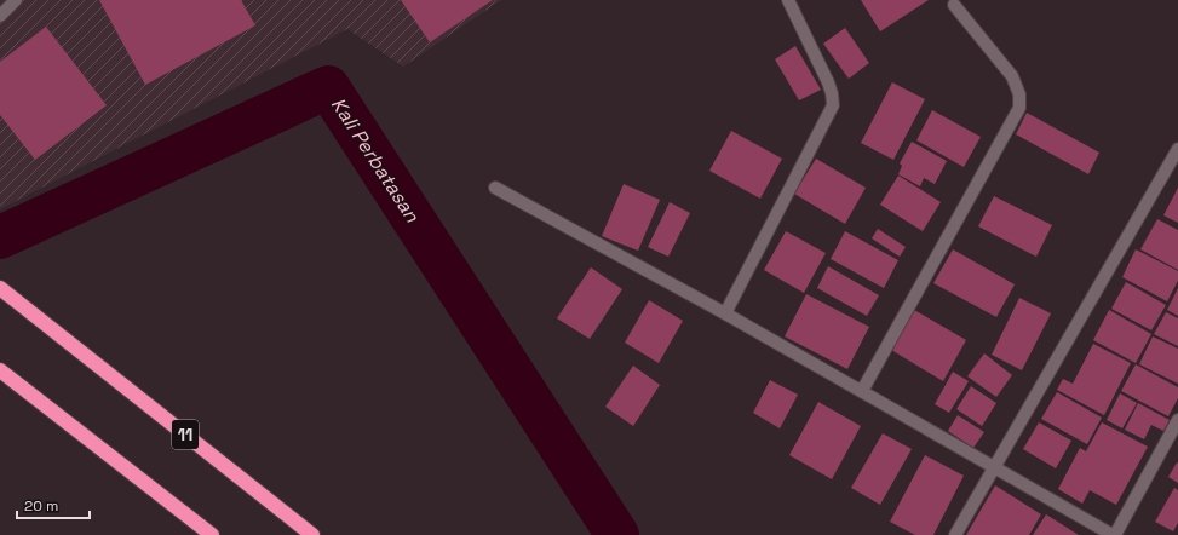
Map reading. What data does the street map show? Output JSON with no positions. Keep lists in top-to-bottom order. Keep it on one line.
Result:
{"streets":{"highway":["11"]},"water":["Kali Perbatasan"],"scale_bar":"20 m"}
